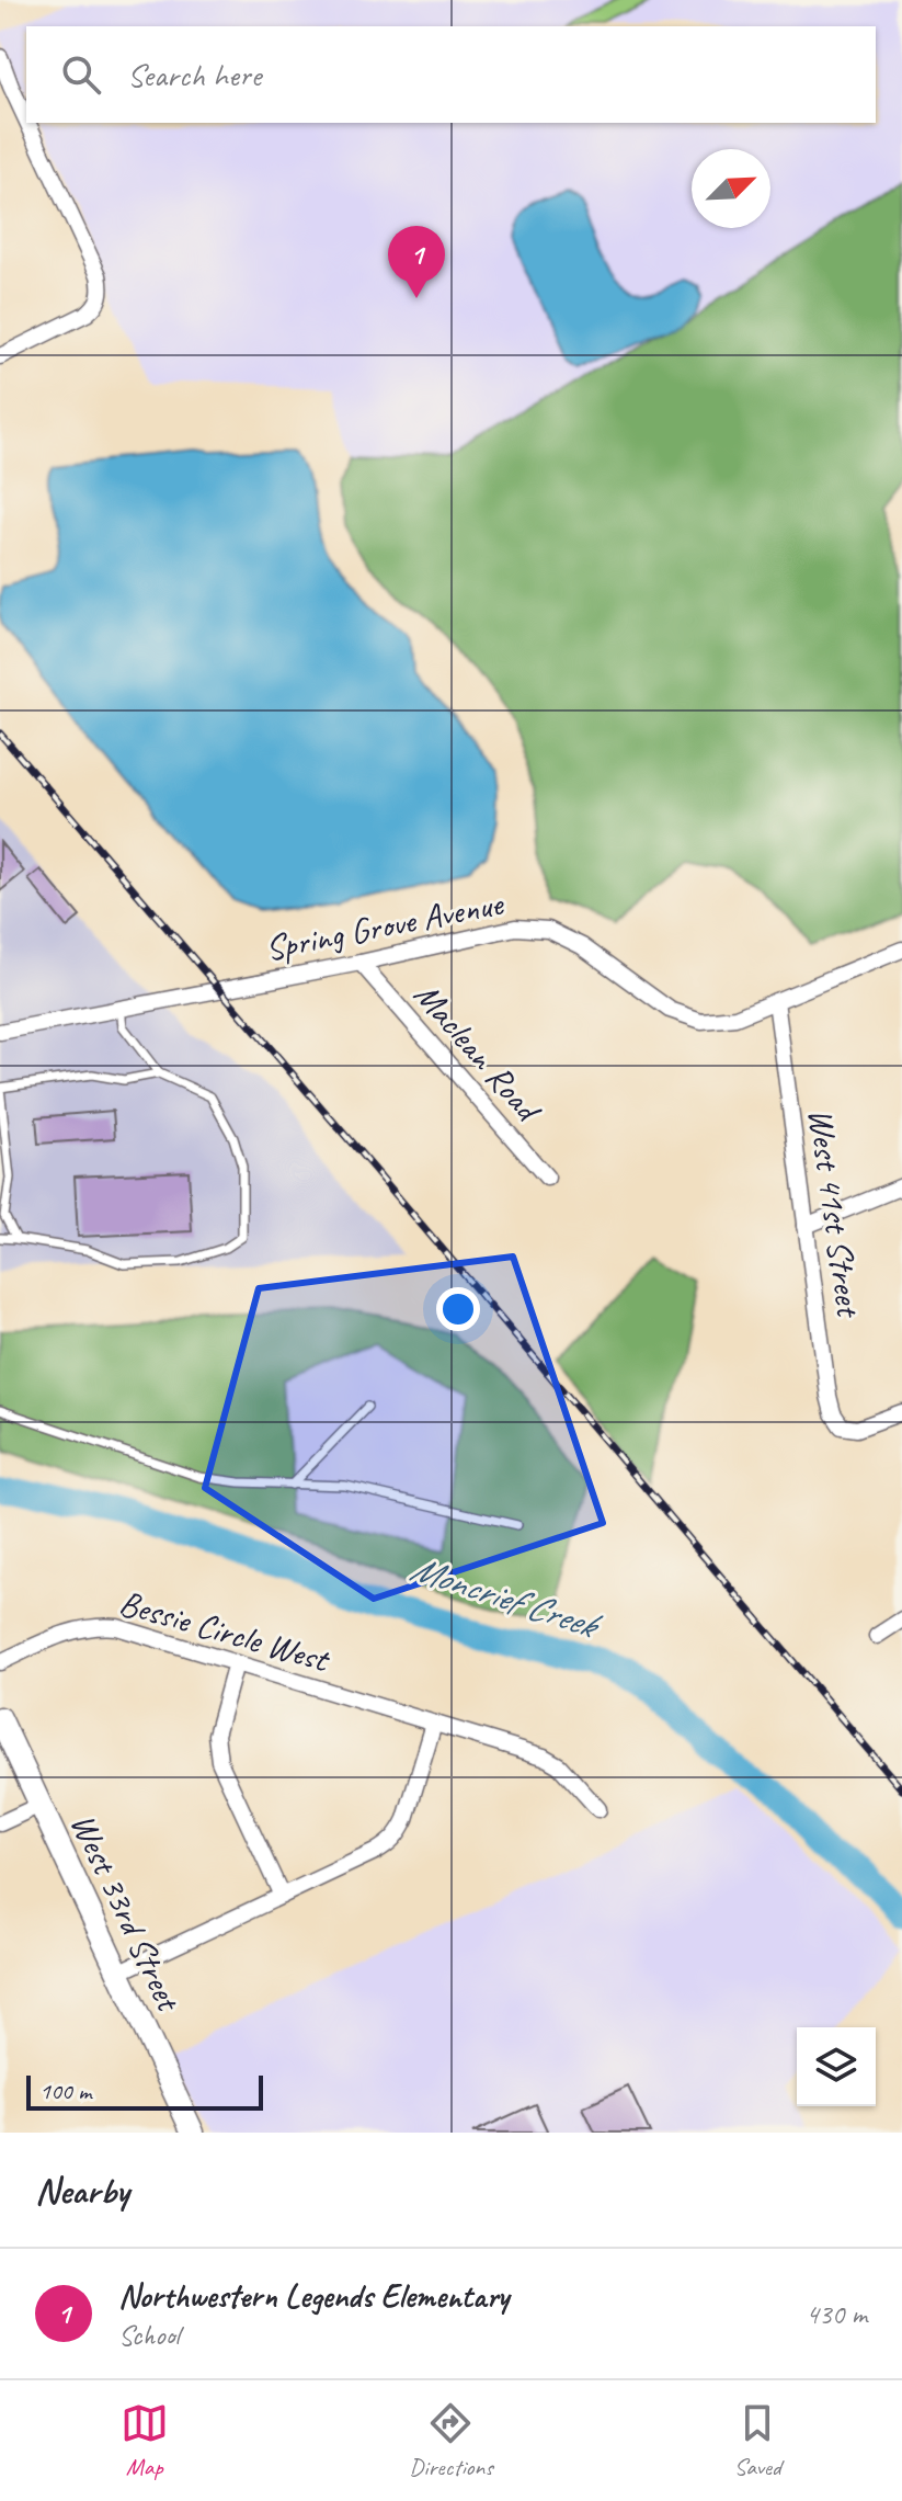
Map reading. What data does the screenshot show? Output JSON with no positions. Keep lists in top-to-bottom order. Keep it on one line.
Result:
{"streets":{"street":["Spring Grove Avenue","Maclean Road","West 41st Street","Bessie Circle West","West 33rd Street"]},"crossings":[["Spring Grove Avenue","Maclean Road"],["Spring Grove Avenue","West 41st Street"]],"water":["Moncrief Creek"],"scale_bar":"100 m","north":"top right","page":{"search":"Search here","pins":"1","scale":"100 m","heading":"Nearby","list":[{"mark":"1","name":"Northwestern Legends Elementary","note":"School","value":"430 m"}],"nav":["Map","Directions","Saved"]}}
